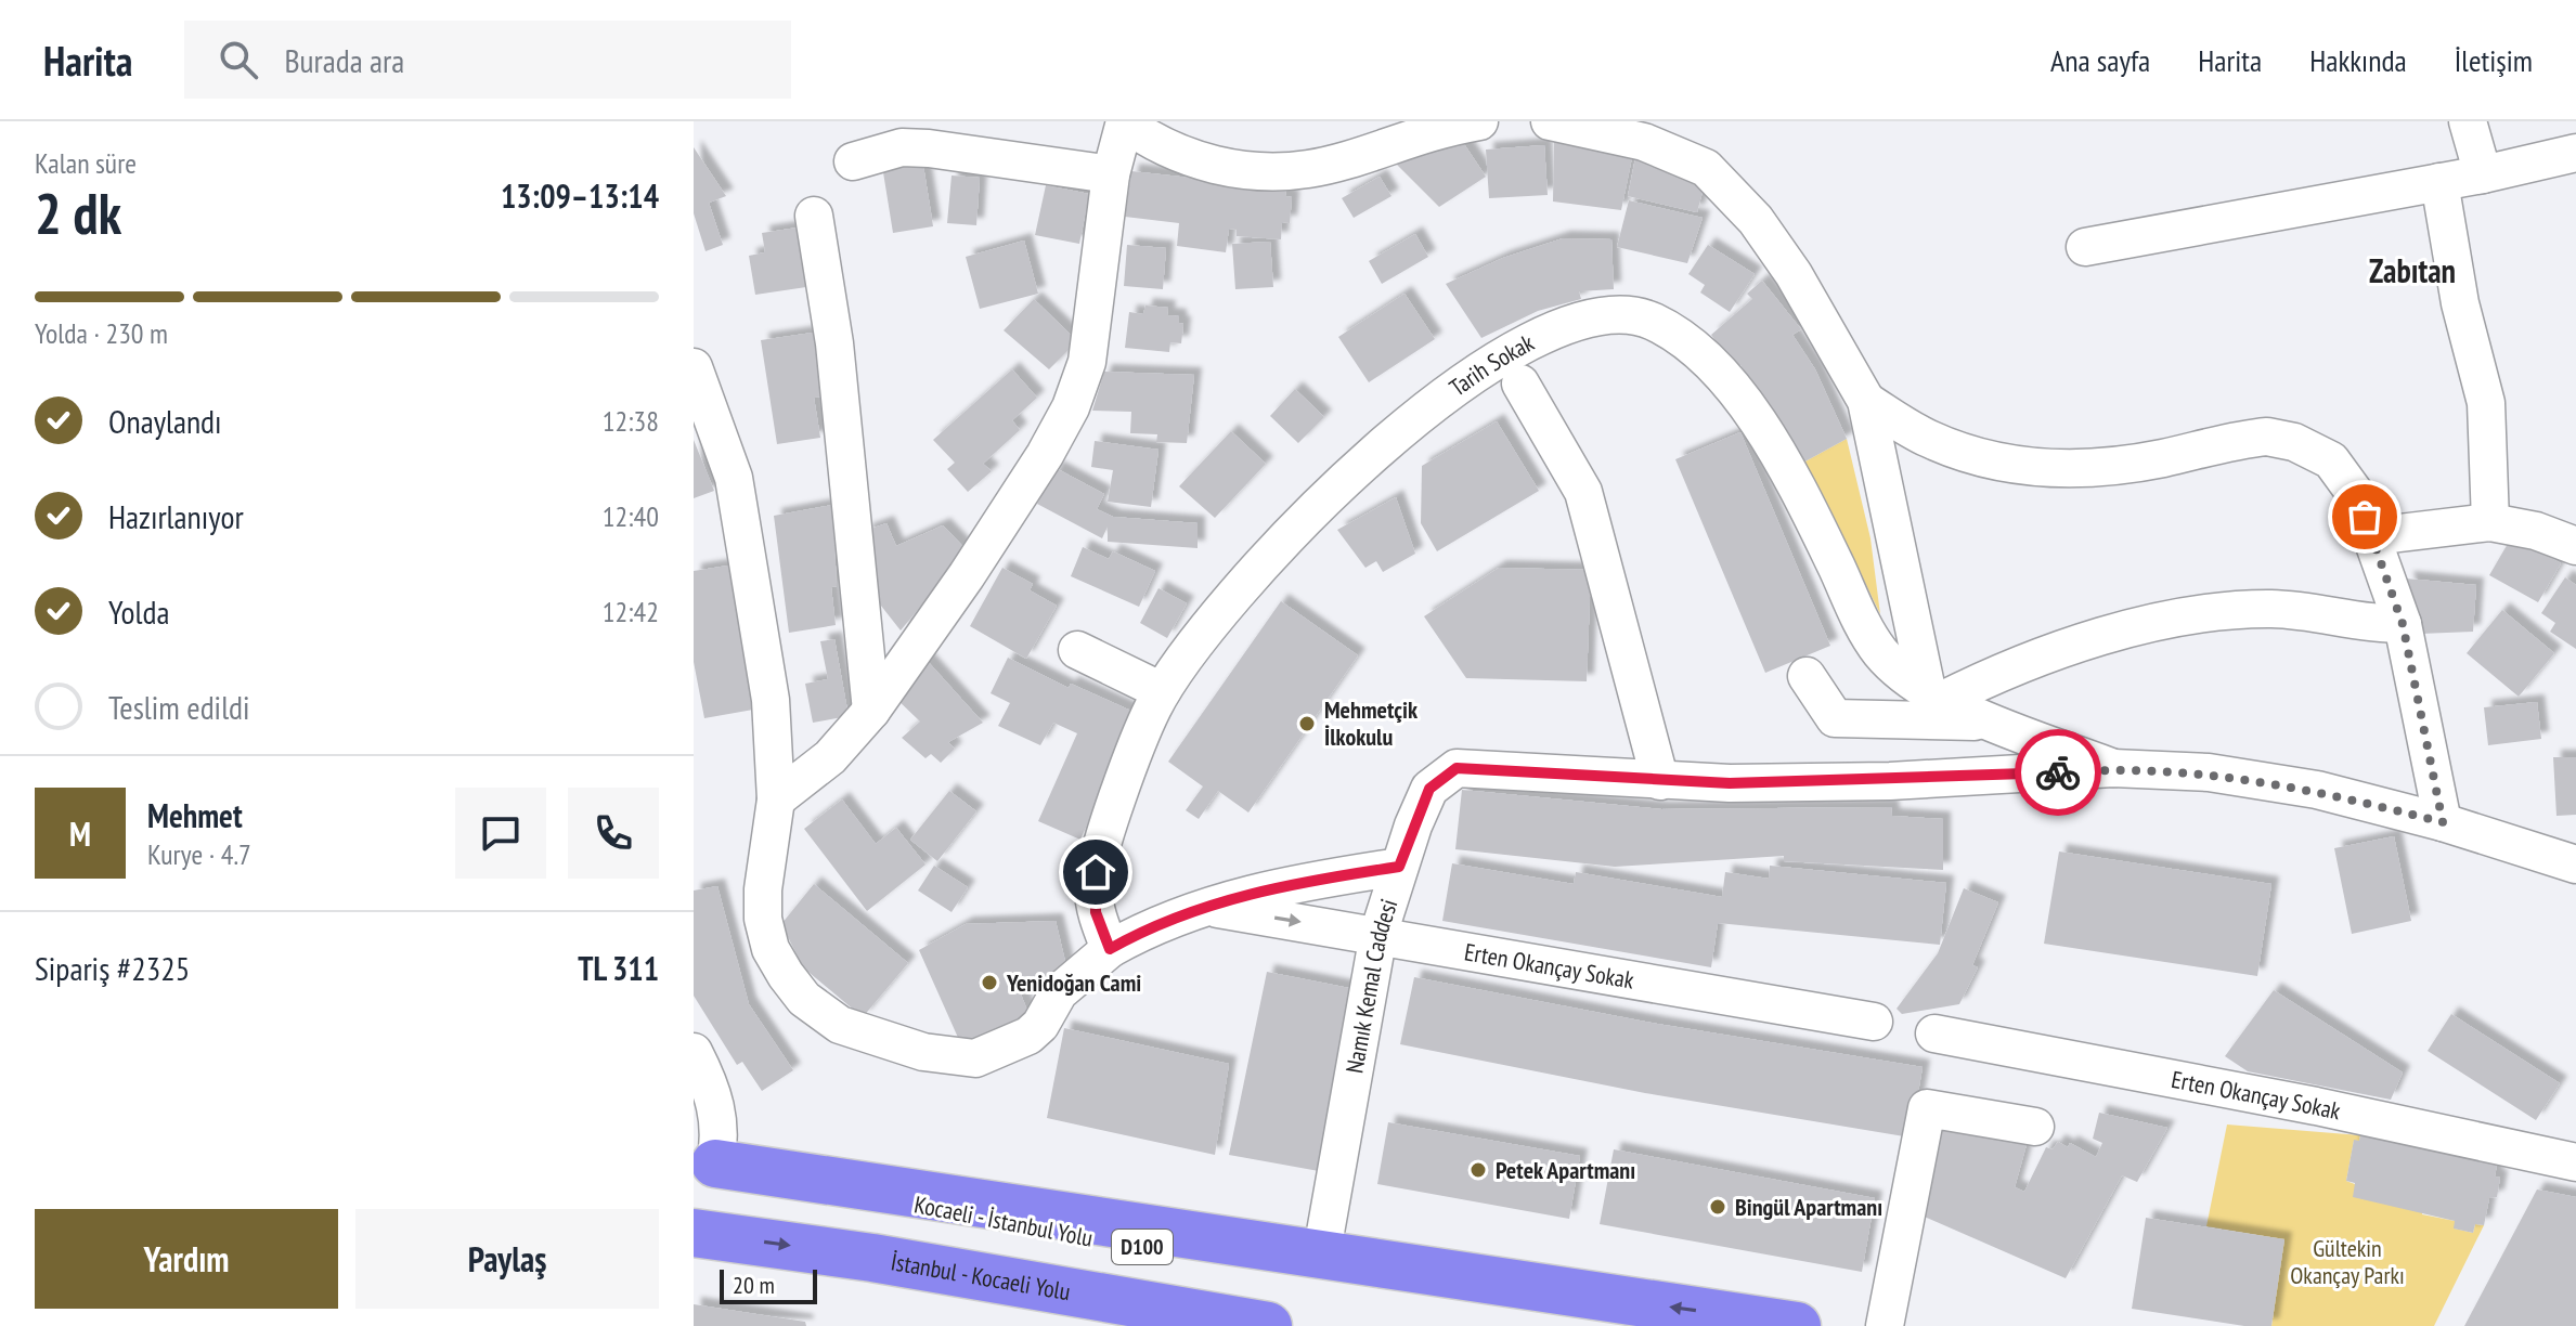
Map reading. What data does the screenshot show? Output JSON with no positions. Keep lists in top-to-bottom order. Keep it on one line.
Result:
{"streets":{"highway":["Kocaeli - İstanbul Yolu","D100","İstanbul - Kocaeli Yolu"],"street":["Tarih Sokak","Erten Okançay Sokak","Namık Kemal Caddesi"]},"crossings":[["Tarih Sokak","Namık Kemal Caddesi"],["Erten Okançay Sokak","Namık Kemal Caddesi"]],"districts":["Zabıtan"],"parks":["Gültekin Okançay Parkı"],"places":["Mehmetçik İlkokulu","Yenidoğan Cami","Petek Apartmanı","Bingül Apartmanı"],"scale_bar":"20 m","page":{"header":"Harita","search":"Burada ara","nav":["Ana sayfa","Harita","Hakkında","İletişim"],"heading":["2 dk","Kalan süre","13:09–13:14"],"panel":["Mehmet","Kurye · 4.7","Sipariş #2325","TL 311"],"bar":"Yolda · 230 m","list":[["Onaylandı","12:38"],["Hazırlanıyor","12:40"],["Yolda","12:42"],"Teslim edildi"],"round":"M","buttons":["Yardım","Paylaş"],"scale":"20 m"}}
